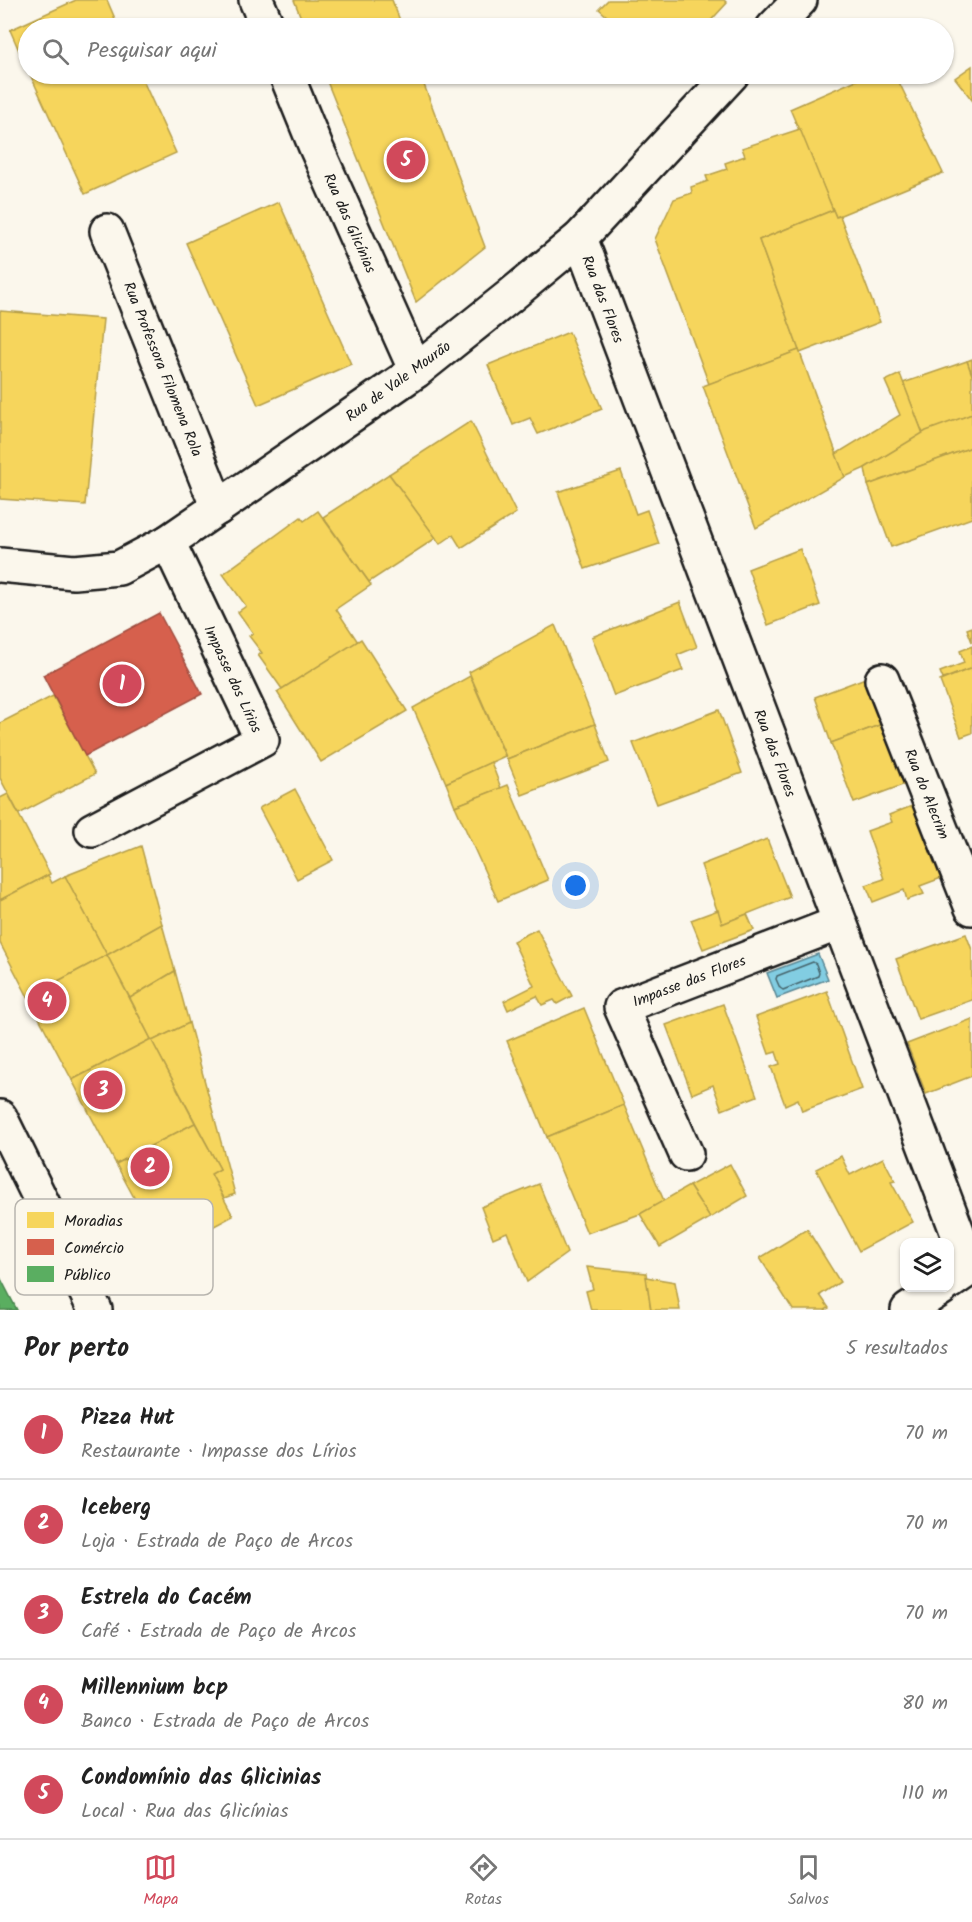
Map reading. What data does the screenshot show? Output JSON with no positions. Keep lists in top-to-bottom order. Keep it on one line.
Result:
{"streets":{"street":["Rua das Glicínias","Rua das Flores","Rua Professora Filomena Rola","Rua de Vale Mourão","Impasse dos Lírios","Rua do Alecrim","Impasse das Flores"]},"crossings":[["Rua das Glicínias","Rua de Vale Mourão"],["Rua das Flores","Rua de Vale Mourão"],["Rua das Flores","Impasse das Flores"],["Rua Professora Filomena Rola","Rua de Vale Mourão"],["Rua de Vale Mourão","Impasse dos Lírios"]],"legend":["Moradias","Comércio","Público"],"page":{"search":"Pesquisar aqui","pins":["5","1","4","3","2"],"heading":["Por perto","5 resultados"],"list":[{"mark":"1","name":"Pizza Hut","note":"Restaurante · Impasse dos Lírios","value":"70 m"},{"mark":"2","name":"Iceberg","note":"Loja · Estrada de Paço de Arcos","value":"70 m"},{"mark":"3","name":"Estrela do Cacém","note":"Café · Estrada de Paço de Arcos","value":"70 m"},{"mark":"4","name":"Millennium bcp","note":"Banco · Estrada de Paço de Arcos","value":"80 m"},{"mark":"5","name":"Condomínio das Glicinias","note":"Local · Rua das Glicínias","value":"110 m"}],"nav":["Mapa","Rotas","Salvos"]}}
